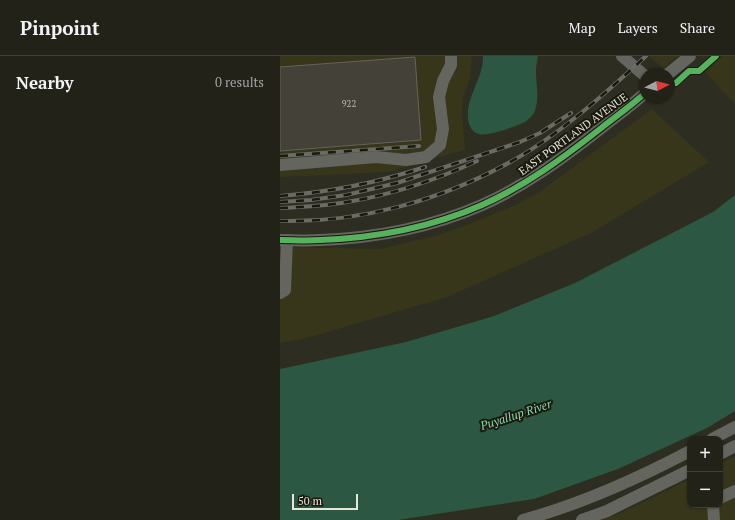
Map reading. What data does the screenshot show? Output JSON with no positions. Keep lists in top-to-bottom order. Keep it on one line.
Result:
{"streets":{"street":["EAST PORTLAND AVENUE"]},"water":["Puyallup River"],"house_numbers":["922"],"scale_bar":"50 m","north":"right","page":{"header":"Pinpoint","nav":["Map","Layers","Share"],"heading":["Nearby","0 results"],"map_buttons":["+","−"],"scale":"50 m"}}
